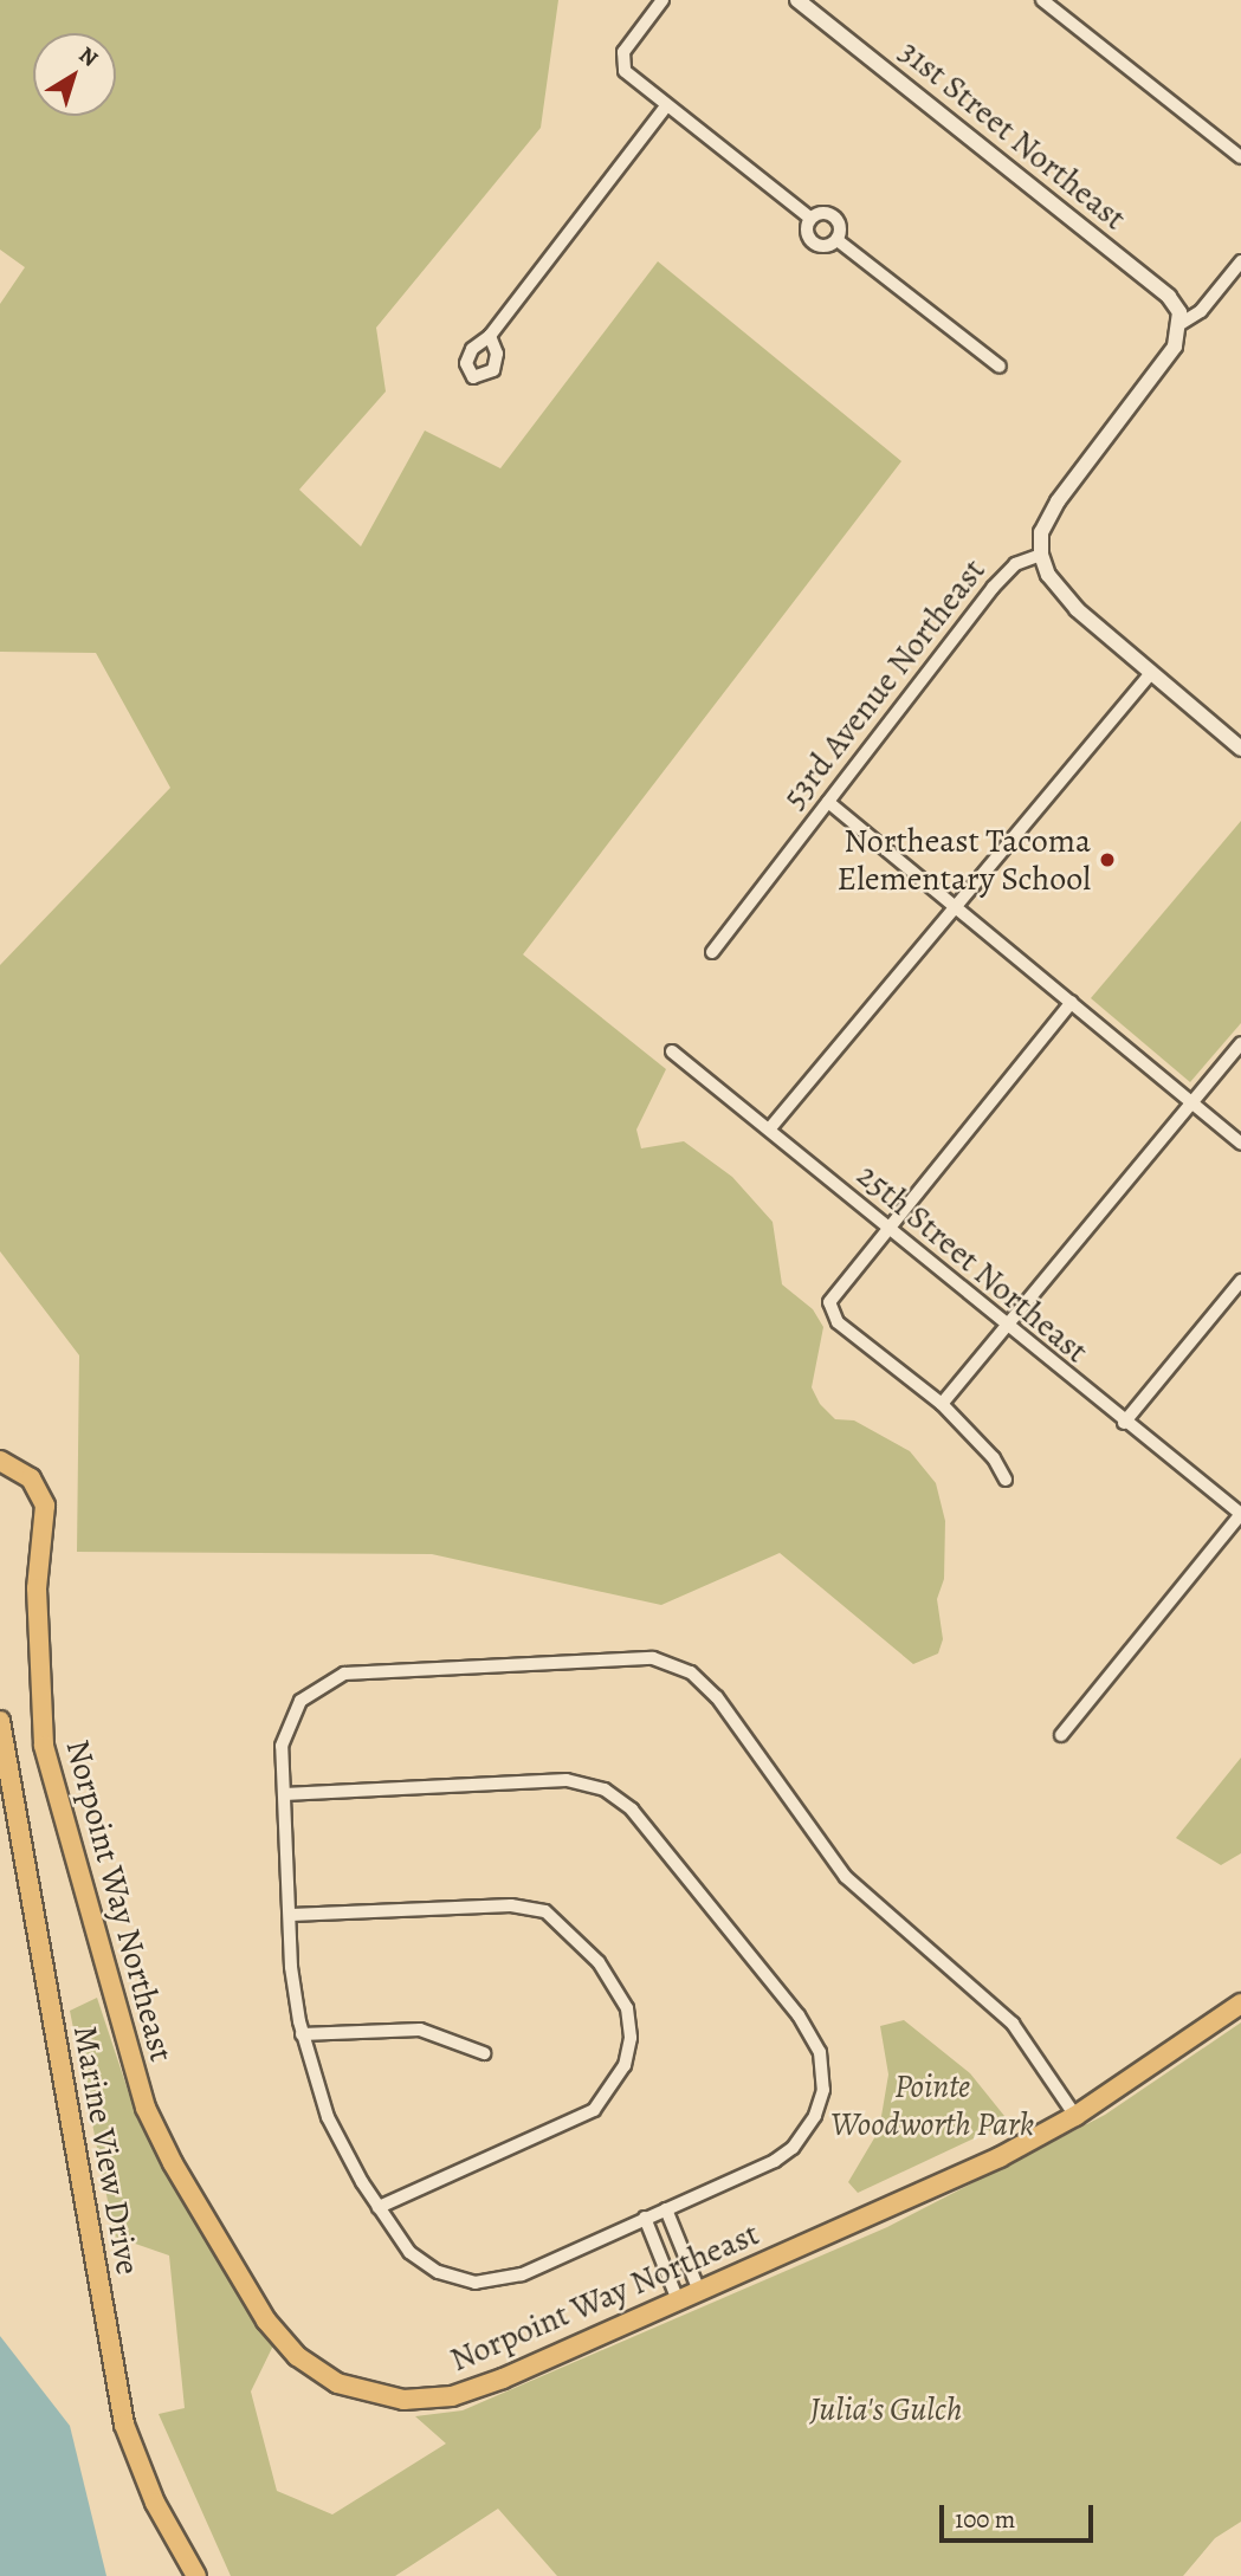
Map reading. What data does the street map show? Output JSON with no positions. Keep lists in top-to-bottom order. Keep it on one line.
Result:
{"streets":{"main road":["Norpoint Way Northeast","Marine View Drive"],"street":["31st Street Northeast","53rd Avenue Northeast","25th Street Northeast"]},"parks":["Pointe Woodworth Park","Julia's Gulch"],"places":["Northeast Tacoma Elementary School"],"scale_bar":"100 m","north":"top right"}
